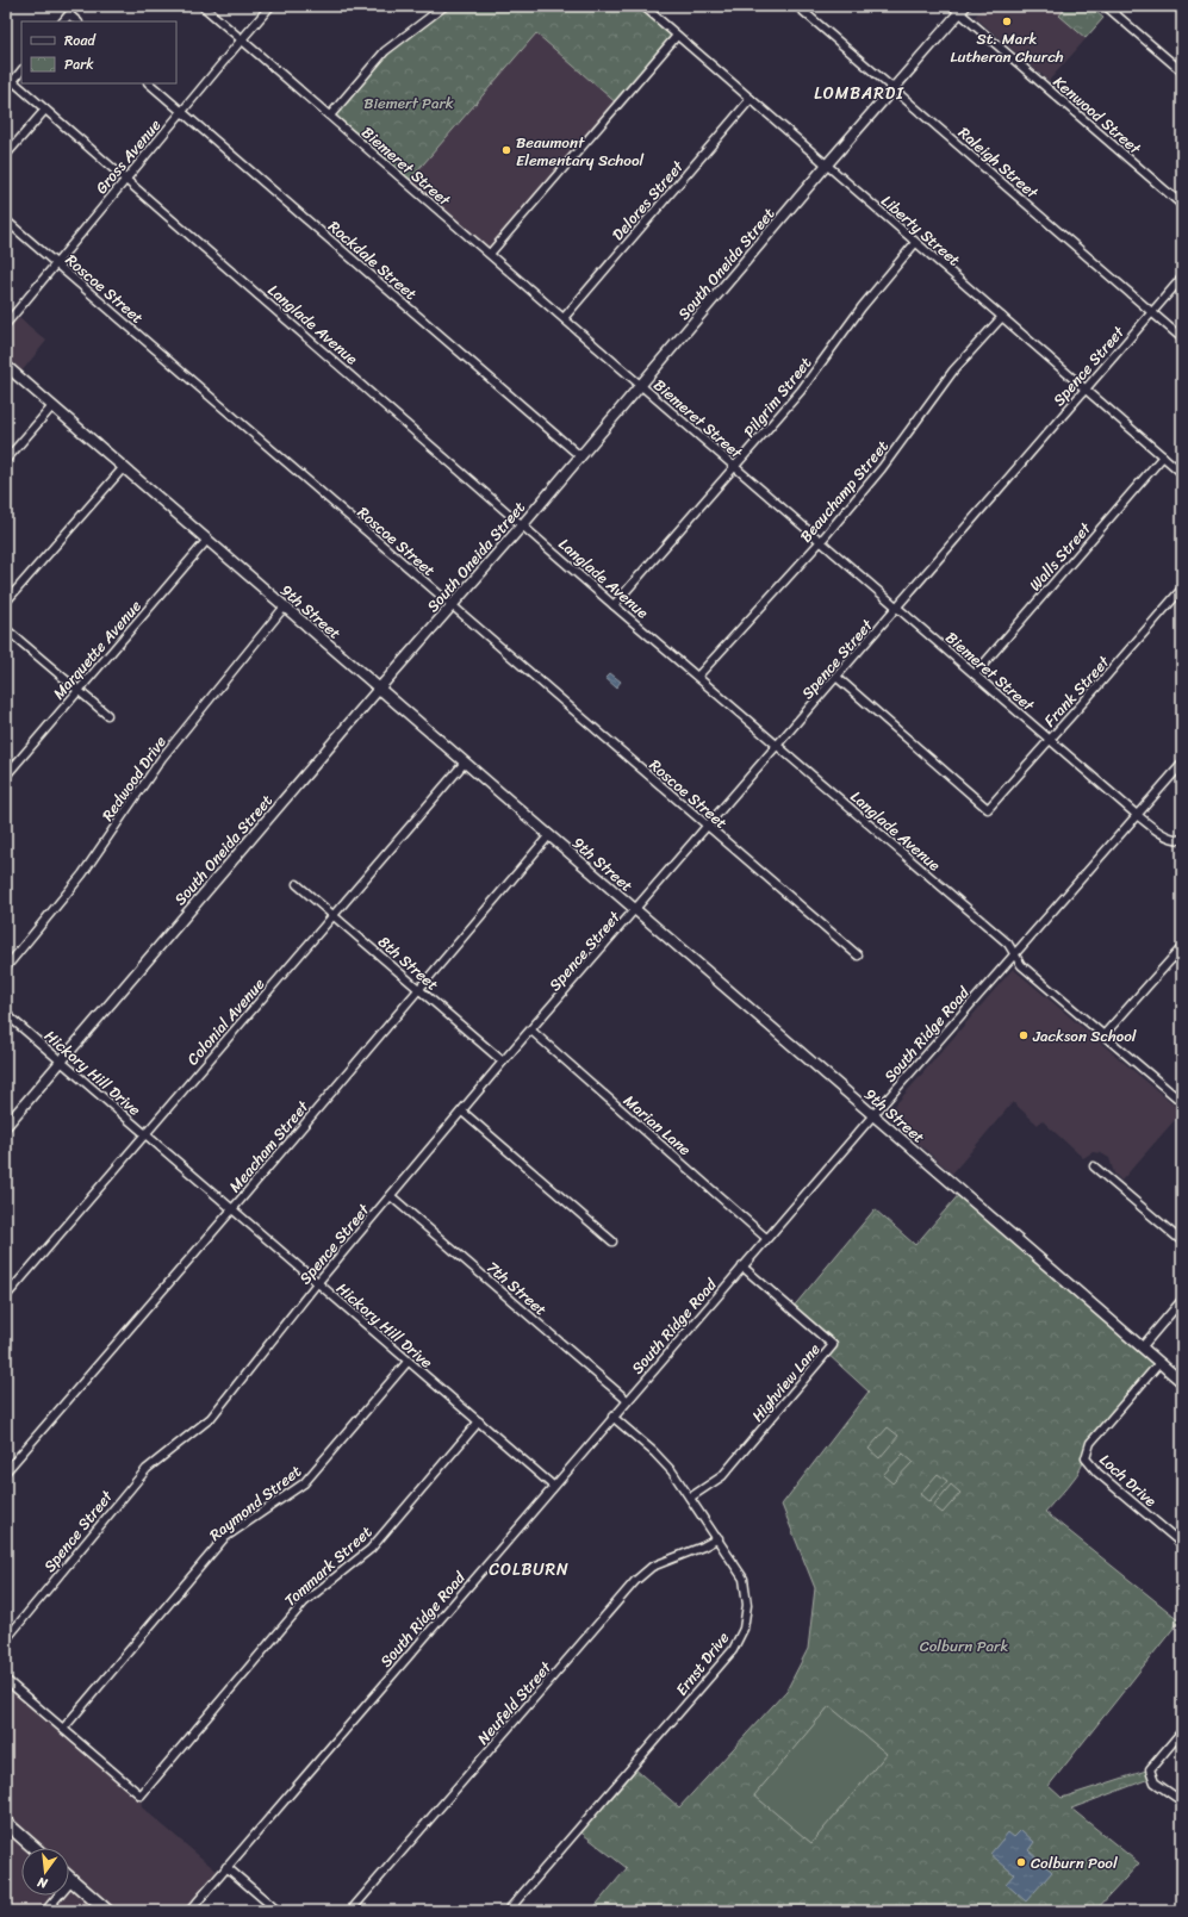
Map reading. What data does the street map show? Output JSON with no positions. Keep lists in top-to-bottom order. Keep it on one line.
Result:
{"streets":{"street":["Kenwood Street","Gross Avenue","Raleigh Street","Biemeret Street","Delores Street","Liberty Street","Rockdale Street","South Oneida Street","Roscoe Street","Langlade Avenue","Spence Street","Pilgrim Street","Beauchamp Street","Walls Street","9th Street","Marquette Avenue","Frank Street","Redwood Drive","8th Street","Colonial Avenue","South Ridge Road","Hickory Hill Drive","Marian Lane","Meacham Street","7th Street","Highview Lane","Loch Drive","Raymond Street","Tommark Street","Ernst Drive","Neufeld Street"]},"crossings":[["Kenwood Street","South Oneida Street"],["Gross Avenue","Biemeret Street"],["Gross Avenue","Rockdale Street"],["Gross Avenue","Roscoe Street"],["Gross Avenue","Langlade Avenue"],["Raleigh Street","South Oneida Street"],["Raleigh Street","Spence Street"],["Biemeret Street","Delores Street"],["Biemeret Street","South Oneida Street"],["Biemeret Street","Spence Street"],["Biemeret Street","Pilgrim Street"],["Biemeret Street","Beauchamp Street"],["Biemeret Street","Walls Street"],["Biemeret Street","Frank Street"],["Biemeret Street","South Ridge Road"],["Delores Street","Liberty Street"],["Liberty Street","South Oneida Street"],["Liberty Street","Spence Street"],["Liberty Street","Pilgrim Street"],["Liberty Street","Beauchamp Street"],["Liberty Street","Walls Street"],["Rockdale Street","South Oneida Street"],["South Oneida Street","Roscoe Street"],["South Oneida Street","Langlade Avenue"],["South Oneida Street","9th Street"],["South Oneida Street","Hickory Hill Drive"],["Roscoe Street","Spence Street"],["Langlade Avenue","Spence Street"],["Langlade Avenue","Pilgrim Street"],["Langlade Avenue","Beauchamp Street"],["Langlade Avenue","South Ridge Road"],["Spence Street","9th Street"],["Spence Street","Frank Street"],["Spence Street","8th Street"],["Spence Street","Hickory Hill Drive"],["Spence Street","Marian Lane"],["Spence Street","7th Street"],["9th Street","Marquette Avenue"],["9th Street","Redwood Drive"],["9th Street","Colonial Avenue"],["9th Street","South Ridge Road"],["9th Street","Meacham Street"],["9th Street","Loch Drive"],["8th Street","Colonial Avenue"],["8th Street","Meacham Street"],["Colonial Avenue","Hickory Hill Drive"],["South Ridge Road","Hickory Hill Drive"],["South Ridge Road","Marian Lane"],["South Ridge Road","7th Street"],["South Ridge Road","Highview Lane"],["South Ridge Road","Ernst Drive"],["Hickory Hill Drive","Meacham Street"],["Hickory Hill Drive","Raymond Street"],["Hickory Hill Drive","Tommark Street"],["Highview Lane","Ernst Drive"],["Raymond Street","Tommark Street"],["Ernst Drive","Neufeld Street"]],"districts":["LOMBARDI","COLBURN"],"parks":["Biemert Park","Colburn Park"],"places":["St. Mark Lutheran Church","Beaumont Elementary School","Jackson School","Colburn Pool"],"legend":["Road","Park"],"north":"bottom"}
